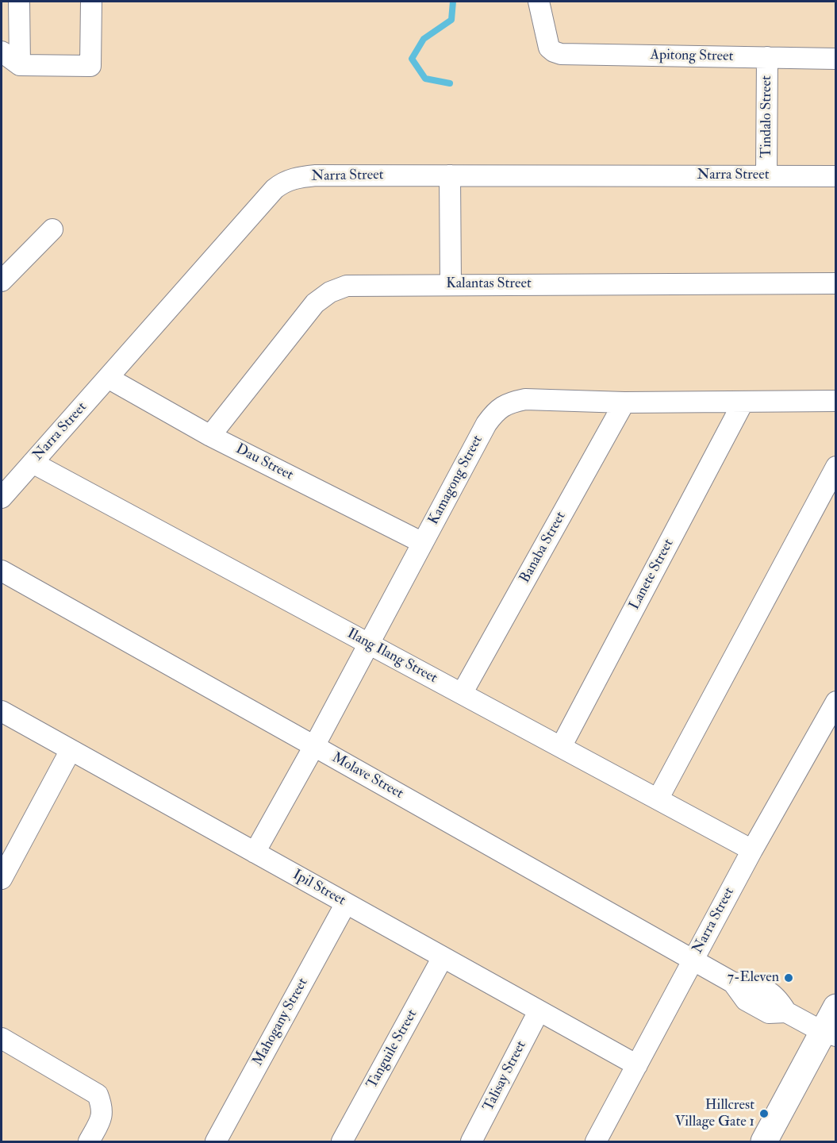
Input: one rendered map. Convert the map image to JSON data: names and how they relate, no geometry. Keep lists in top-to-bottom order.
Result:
{
  "streets": {
    "street": [
      "Apitong Street",
      "Tindalo Street",
      "Narra Street",
      "Kalantas Street",
      "Dau Street",
      "Kamagong Street",
      "Banaba Street",
      "Lanete Street",
      "Ilang Ilang Street",
      "Molave Street",
      "Ipil Street",
      "Mahogany Street",
      "Tanguile Street",
      "Talisay Street"
    ]
  },
  "crossings": [
    ["Apitong Street", "Tindalo Street"],
    ["Tindalo Street", "Narra Street"],
    ["Narra Street", "Dau Street"],
    ["Narra Street", "Ilang Ilang Street"],
    ["Narra Street", "Molave Street"],
    ["Narra Street", "Ipil Street"],
    ["Kalantas Street", "Dau Street"],
    ["Dau Street", "Kamagong Street"],
    ["Kamagong Street", "Banaba Street"],
    ["Kamagong Street", "Lanete Street"],
    ["Kamagong Street", "Ilang Ilang Street"],
    ["Kamagong Street", "Molave Street"],
    ["Kamagong Street", "Ipil Street"],
    ["Banaba Street", "Ilang Ilang Street"],
    ["Lanete Street", "Ilang Ilang Street"],
    ["Ipil Street", "Mahogany Street"],
    ["Ipil Street", "Tanguile Street"],
    ["Ipil Street", "Talisay Street"]
  ],
  "places": ["7-Eleven", "Hillcrest Village Gate 1"]
}
